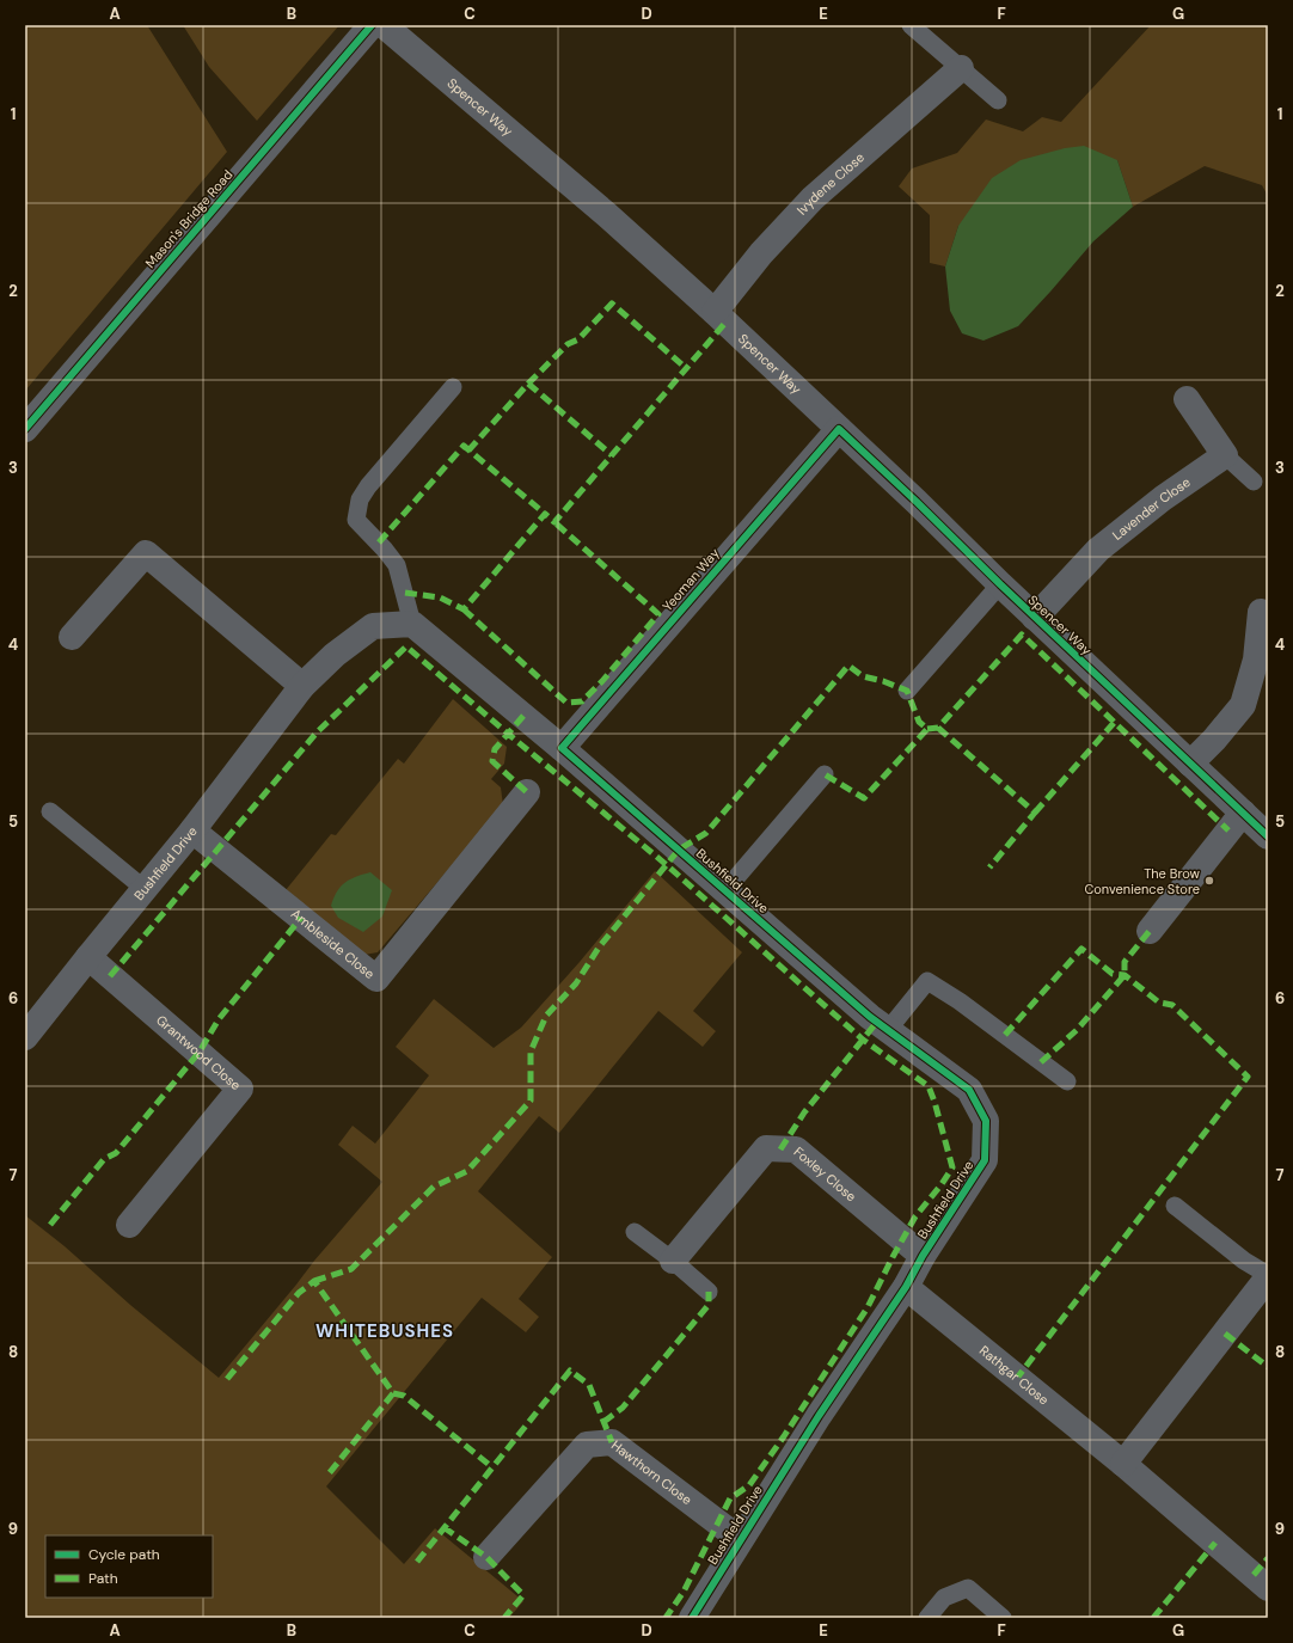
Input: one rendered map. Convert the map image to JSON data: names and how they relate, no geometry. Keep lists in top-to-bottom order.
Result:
{
  "streets": {
    "street": [
      "Spencer Way",
      "Ivydene Close",
      "Mason's Bridge Road",
      "Lavender Close",
      "Yeoman Way",
      "Bushfield Drive",
      "Ambleside Close",
      "Grantwood Close",
      "Foxley Close",
      "Rathgar Close",
      "Hawthorn Close"
    ]
  },
  "crossings": [
    ["Spencer Way", "Ivydene Close"],
    ["Spencer Way", "Lavender Close"],
    ["Spencer Way", "Yeoman Way"],
    ["Yeoman Way", "Bushfield Drive"],
    ["Bushfield Drive", "Ambleside Close"],
    ["Bushfield Drive", "Grantwood Close"],
    ["Bushfield Drive", "Foxley Close"],
    ["Bushfield Drive", "Rathgar Close"],
    ["Bushfield Drive", "Hawthorn Close"]
  ],
  "districts": ["WHITEBUSHES"],
  "places": ["The Brow Convenience Store"],
  "legend": ["Cycle path", "Path"],
  "grid": {
    "columns": [
      "A",
      "B",
      "C",
      "D",
      "E",
      "F",
      "G"
    ],
    "rows": [
      "1",
      "2",
      "3",
      "4",
      "5",
      "6",
      "7",
      "8",
      "9"
    ]
  }
}
